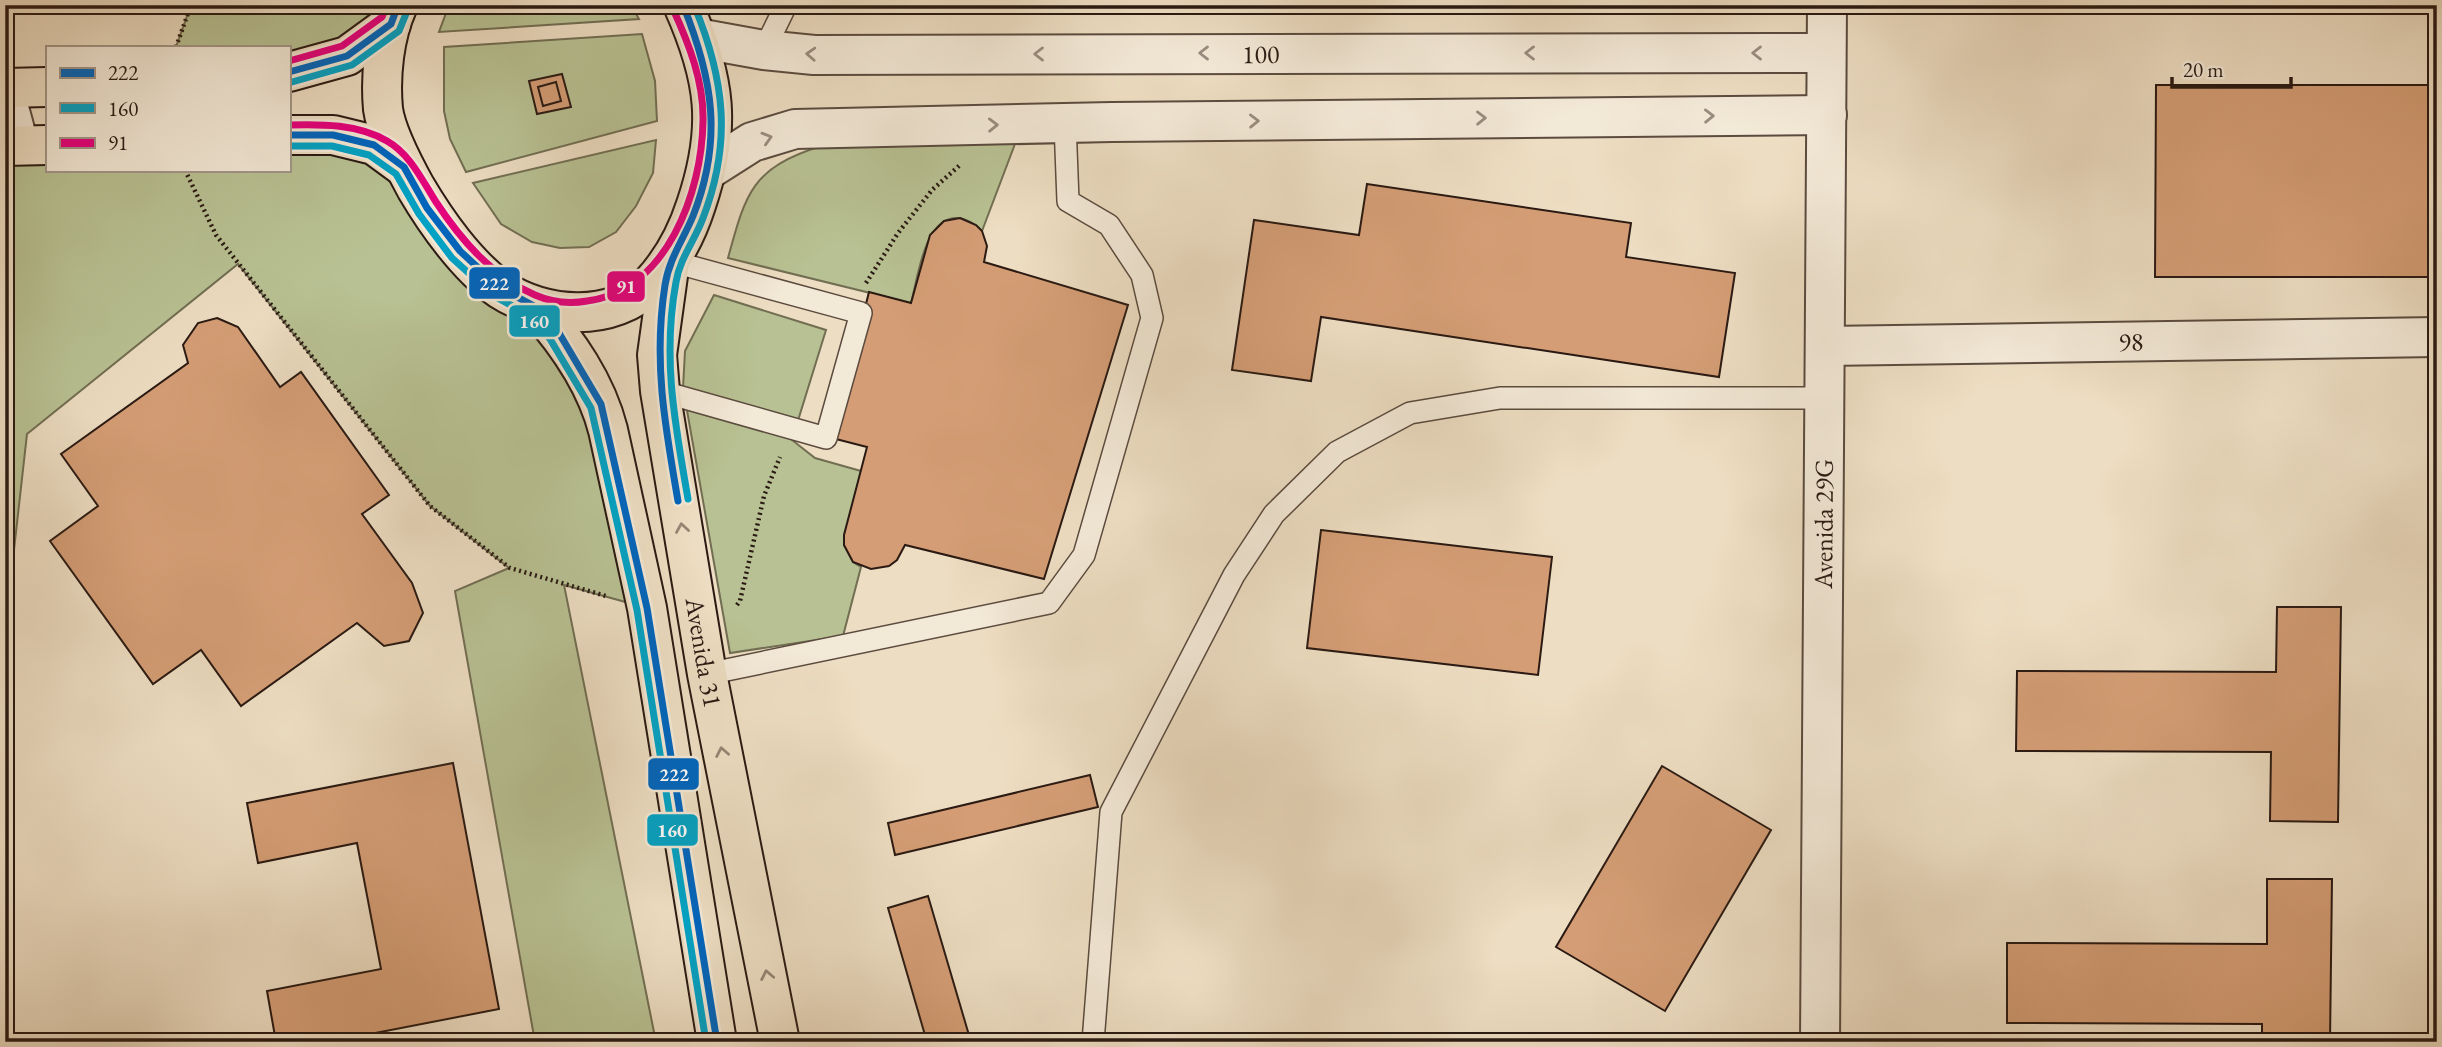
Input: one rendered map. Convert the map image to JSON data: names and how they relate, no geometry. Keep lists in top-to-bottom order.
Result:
{
  "streets": {
    "main road": ["Avenida 31"],
    "street": ["100", "98", "Avenida 29G"]
  },
  "crossings": [
    ["100", "Avenida 29G"],
    ["98", "Avenida 29G"]
  ],
  "lines": ["transit line 222", "transit line 160", "transit line 91"],
  "legend": ["222", "160", "91"],
  "scale_bar": "20 m"
}
